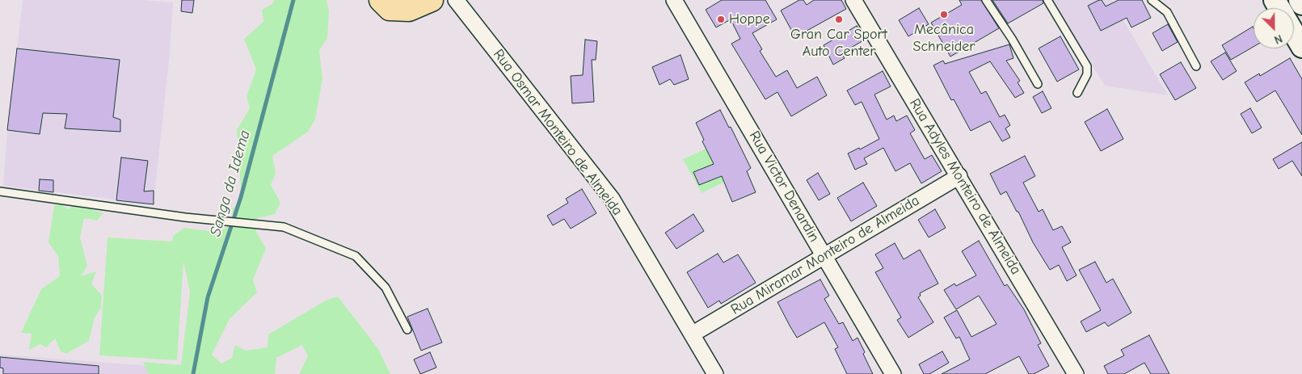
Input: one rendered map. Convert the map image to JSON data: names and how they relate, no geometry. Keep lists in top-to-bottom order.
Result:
{
  "streets": {
    "street": [
      "Rua Osmar Monteiro de Almeida",
      "Rua Victor Denardin",
      "Rua Adyles Monteiro de Almeida",
      "Rua Miramar Monteiro de Almeida"
    ]
  },
  "crossings": [
    ["Rua Osmar Monteiro de Almeida", "Rua Miramar Monteiro de Almeida"],
    ["Rua Victor Denardin", "Rua Miramar Monteiro de Almeida"],
    ["Rua Adyles Monteiro de Almeida", "Rua Miramar Monteiro de Almeida"]
  ],
  "water": ["Sanga da Idema"],
  "places": ["Mecânica Schneider", "Hoppe", "Gran Car Sport Auto Center"],
  "north": "bottom right"
}
